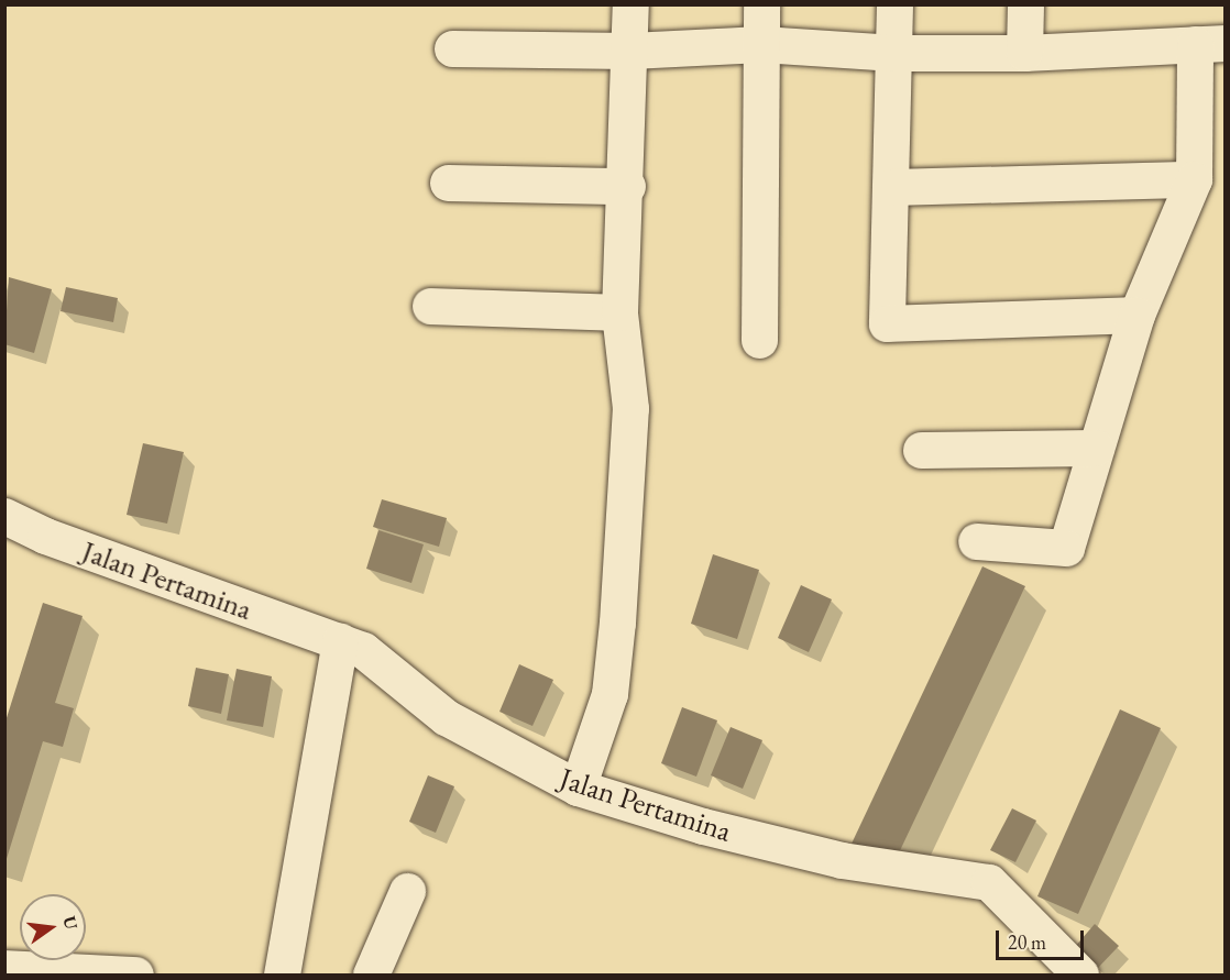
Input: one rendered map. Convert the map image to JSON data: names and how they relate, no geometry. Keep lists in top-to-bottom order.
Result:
{
  "streets": {
    "street": ["Jalan Pertamina"]
  },
  "scale_bar": "20 m",
  "north": "right"
}
